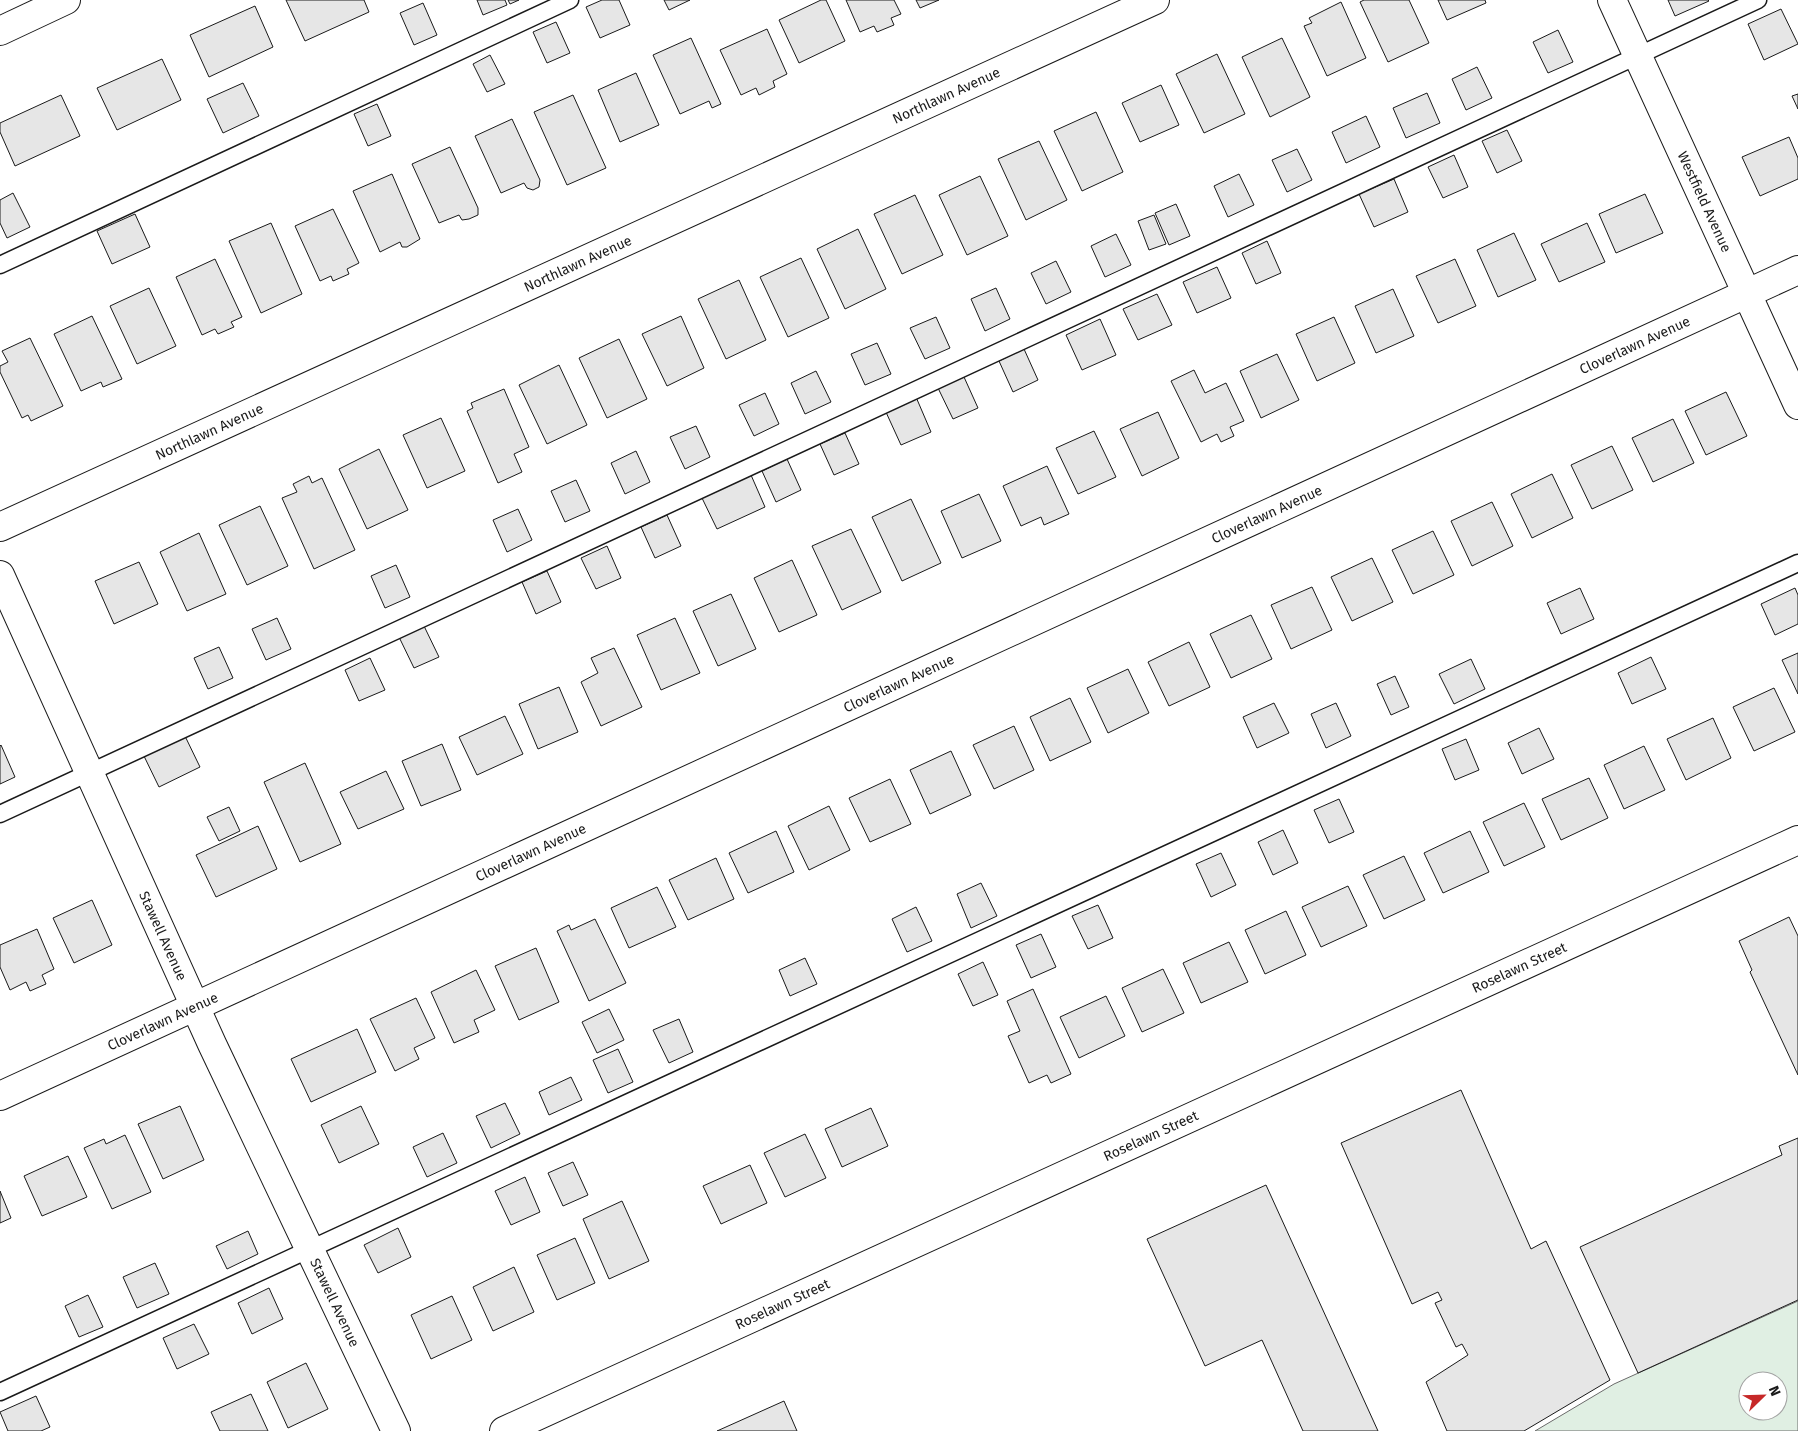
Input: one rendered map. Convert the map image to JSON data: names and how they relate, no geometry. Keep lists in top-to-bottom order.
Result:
{
  "streets": {
    "street": [
      "Northlawn Avenue",
      "Westfield Avenue",
      "Cloverlawn Avenue",
      "Stawell Avenue",
      "Roselawn Street"
    ]
  },
  "crossings": [
    ["Westfield Avenue", "Cloverlawn Avenue"],
    ["Cloverlawn Avenue", "Stawell Avenue"]
  ],
  "north": "top right"
}
